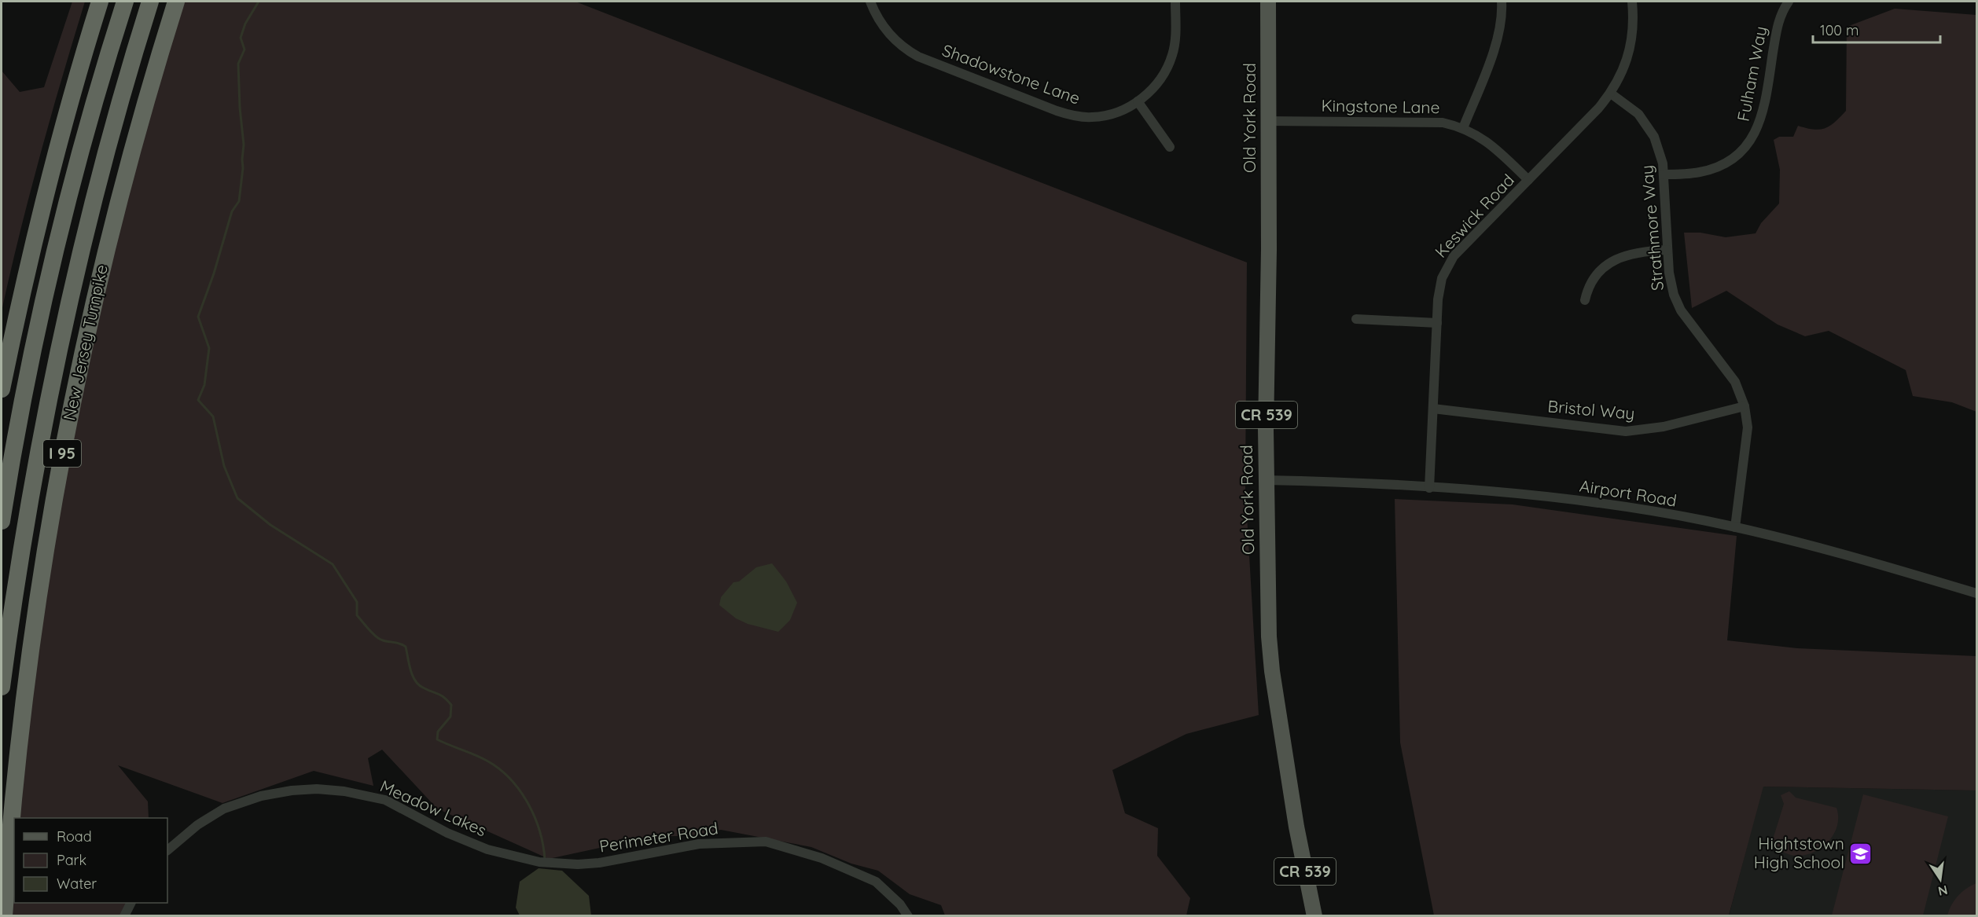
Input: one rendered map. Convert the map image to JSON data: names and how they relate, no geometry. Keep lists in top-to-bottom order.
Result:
{
  "streets": {
    "highway": ["New Jersey Turnpike", "I 95"],
    "main road": ["Old York Road", "CR 539"],
    "street": [
      "Fulham Way",
      "Shadowstone Lane",
      "Kingstone Lane",
      "Keswick Road",
      "Strathmore Way",
      "Bristol Way",
      "Airport Road",
      "Meadow Lakes",
      "Perimeter Road"
    ]
  },
  "crossings": [
    ["Fulham Way", "Strathmore Way"],
    ["Kingstone Lane", "Old York Road"],
    ["Kingstone Lane", "Keswick Road"],
    ["Old York Road", "Airport Road"],
    ["Keswick Road", "Strathmore Way"],
    ["Keswick Road", "Bristol Way"],
    ["Keswick Road", "Airport Road"],
    ["Strathmore Way", "Bristol Way"],
    ["Strathmore Way", "Airport Road"],
    ["Meadow Lakes", "Perimeter Road"]
  ],
  "places": {
    "school or university": ["Hightstown High School"]
  },
  "legend": ["Road", "Park", "Water"],
  "scale_bar": "100 m",
  "north": "bottom"
}
